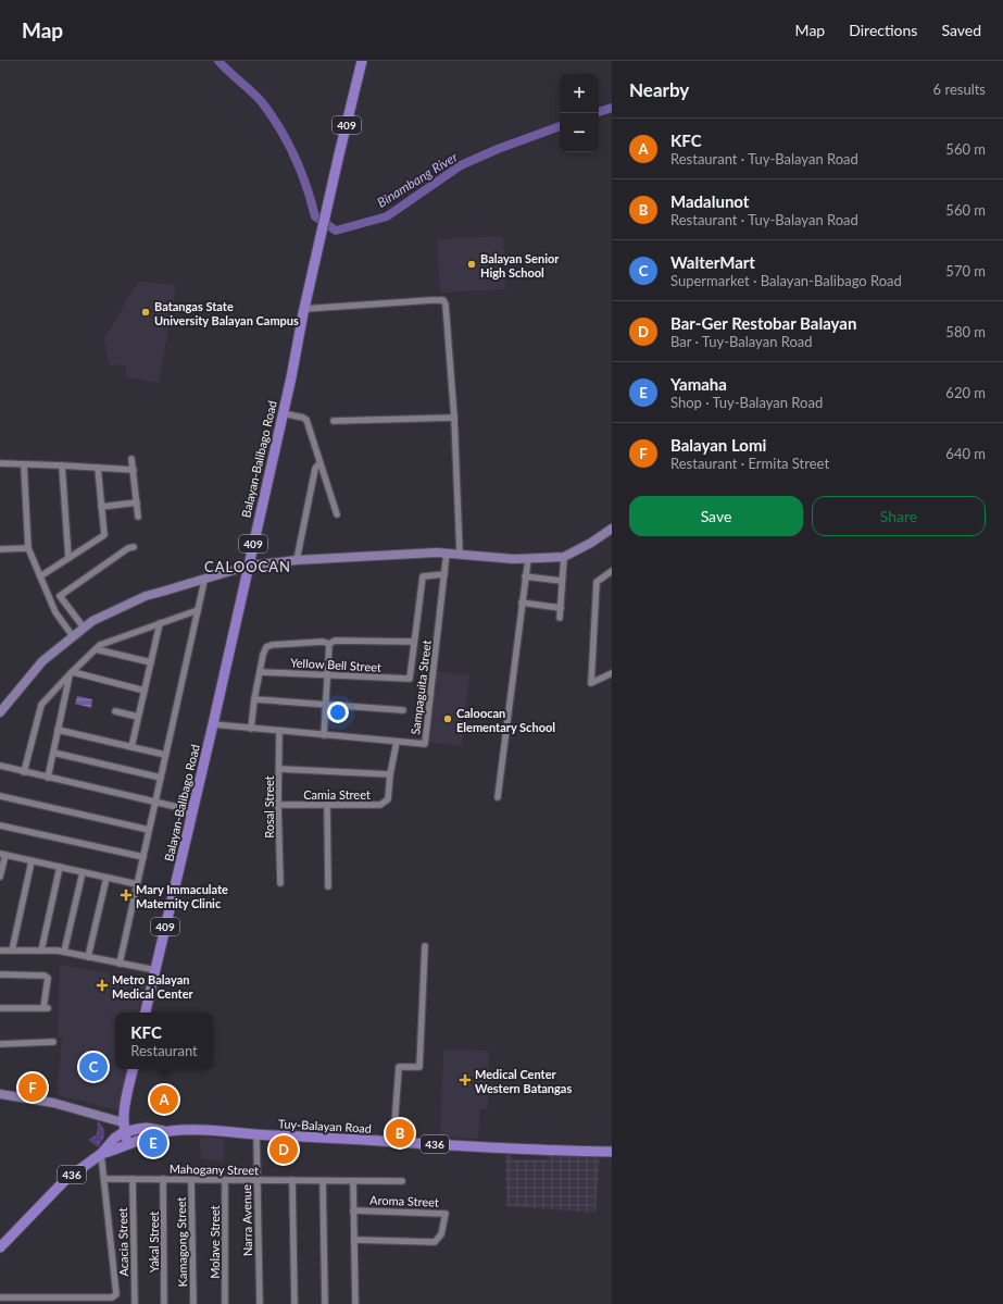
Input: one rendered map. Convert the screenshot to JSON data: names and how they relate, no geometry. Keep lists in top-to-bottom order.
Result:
{
  "streets": {
    "main road": [
      "409",
      "Balayan-Balibago Road",
      "Tuy-Balayan Road",
      "436"
    ],
    "street": [
      "Yellow Bell Street",
      "Sampaguita Street",
      "Camia Street",
      "Rosal Street",
      "Mahogany Street",
      "Aroma Street",
      "Narra Avenue",
      "Acacia Street",
      "Yakal Street",
      "Kamagong Street",
      "Molave Street"
    ]
  },
  "crossings": [
    ["Balayan-Balibago Road", "Sampaguita Street"],
    ["Sampaguita Street", "Camia Street"],
    ["Sampaguita Street", "Rosal Street"],
    ["Camia Street", "Rosal Street"],
    ["Tuy-Balayan Road", "436"],
    ["Tuy-Balayan Road", "Narra Avenue"],
    ["Mahogany Street", "Narra Avenue"],
    ["Mahogany Street", "Acacia Street"],
    ["Mahogany Street", "Yakal Street"],
    ["Mahogany Street", "Kamagong Street"],
    ["Mahogany Street", "Molave Street"]
  ],
  "districts": ["CALOOCAN"],
  "water": ["Binambang River"],
  "places": {
    "other": ["Balayan Senior High School", "Batangas State University Balayan Campus", "Caloocan Elementary School"],
    "health": ["Mary Immaculate Maternity Clinic", "Metro Balayan Medical Center", "Medical Center Western Batangas"]
  },
  "page": {
    "header": "Map",
    "nav": ["Map", "Directions", "Saved"],
    "heading": ["Nearby", "6 results"],
    "map_buttons": ["+", "−"],
    "list": [
      {
        "mark": "A",
        "name": "KFC",
        "note": "Restaurant · Tuy-Balayan Road",
        "value": "560 m"
      },
      {
        "mark": "B",
        "name": "Madalunot",
        "note": "Restaurant · Tuy-Balayan Road",
        "value": "560 m"
      },
      {
        "mark": "C",
        "name": "WalterMart",
        "note": "Supermarket · Balayan-Balibago Road",
        "value": "570 m"
      },
      {
        "mark": "D",
        "name": "Bar-Ger Restobar Balayan",
        "note": "Bar · Tuy-Balayan Road",
        "value": "580 m"
      },
      {
        "mark": "E",
        "name": "Yamaha",
        "note": "Shop · Tuy-Balayan Road",
        "value": "620 m"
      },
      {
        "mark": "F",
        "name": "Balayan Lomi",
        "note": "Restaurant · Ermita Street",
        "value": "640 m"
      }
    ],
    "buttons": ["Save", "Share"],
    "popup": ["KFC", "Restaurant"],
    "pins": [
      "C",
      "F",
      "A",
      "B",
      "E",
      "D"
    ]
  }
}
